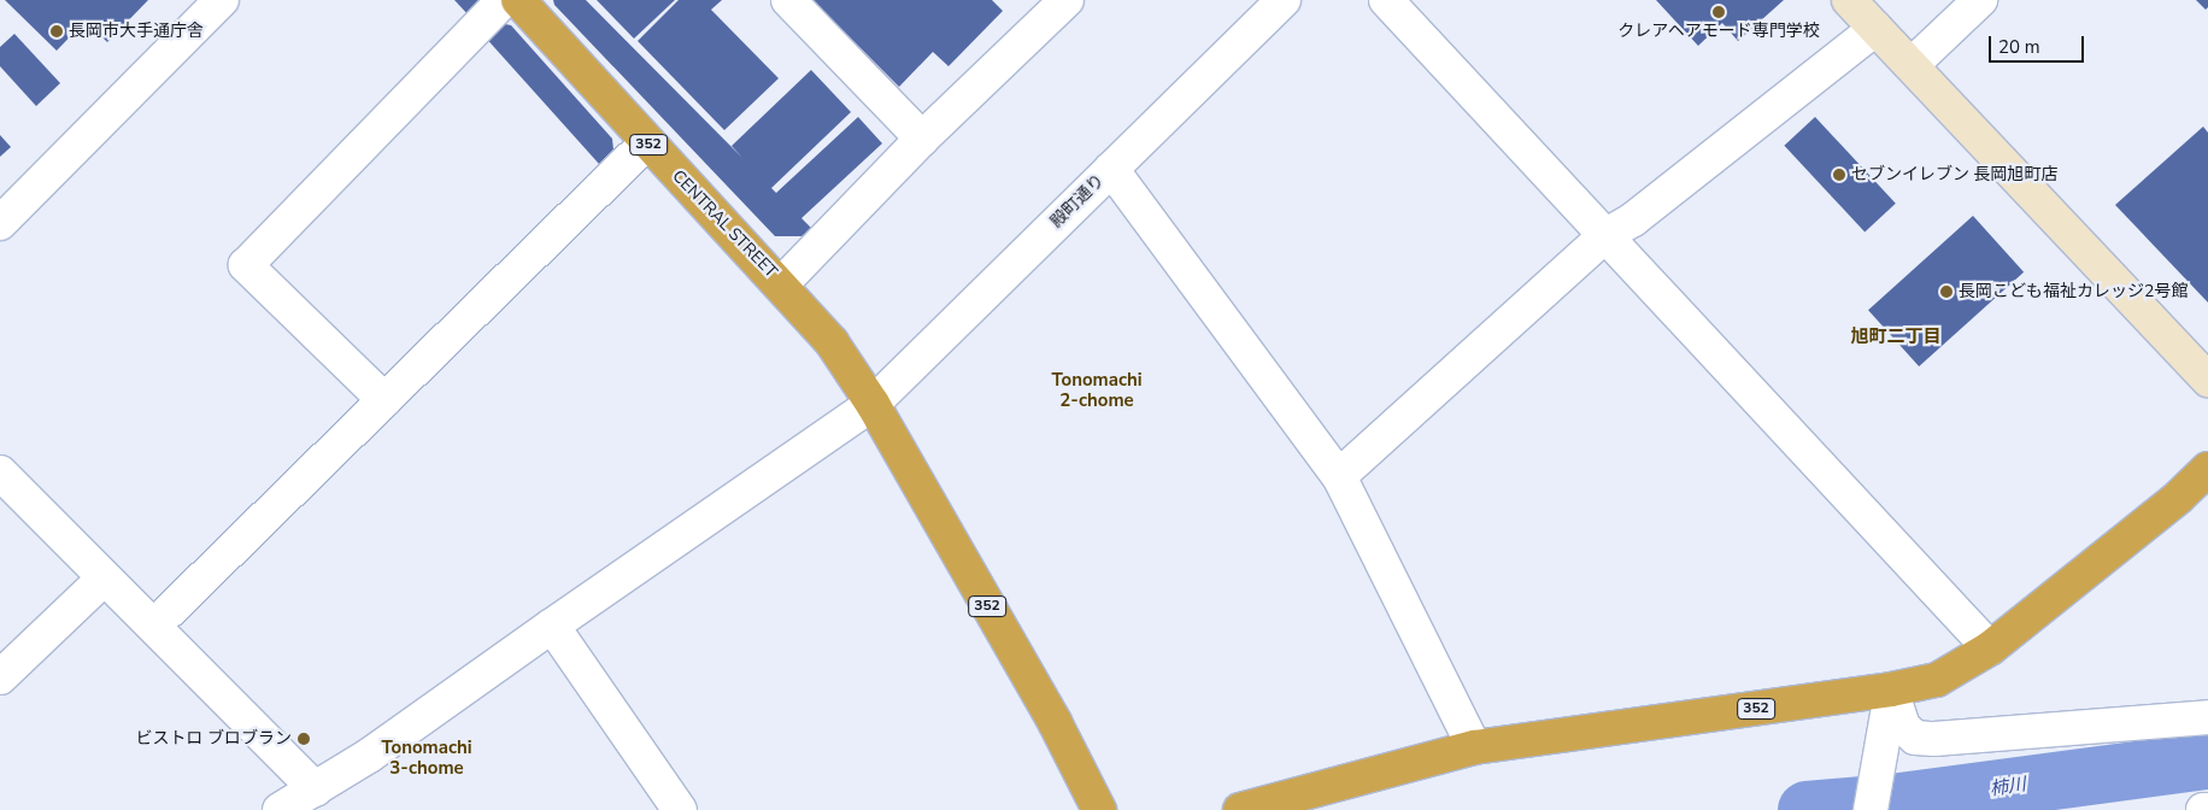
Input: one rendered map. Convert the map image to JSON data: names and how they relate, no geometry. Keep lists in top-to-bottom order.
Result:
{
  "streets": {
    "highway": ["352", "CENTRAL STREET"],
    "street": ["殿町通り"]
  },
  "crossings": [
    ["352", "殿町通り"],
    ["352", "CENTRAL STREET"],
    ["殿町通り", "CENTRAL STREET"]
  ],
  "districts": ["旭町二丁目", "Tonomachi 2-chome", "Tonomachi 3-chome"],
  "water": ["柿川"],
  "places": [
    "クレアヘアモード専門学校",
    "長岡市大手通庁舎",
    "セブンイレブン 長岡旭町店",
    "長岡こども福祉カレッジ2号館",
    "ビストロ ブロブラン"
  ],
  "scale_bar": "20 m"
}
